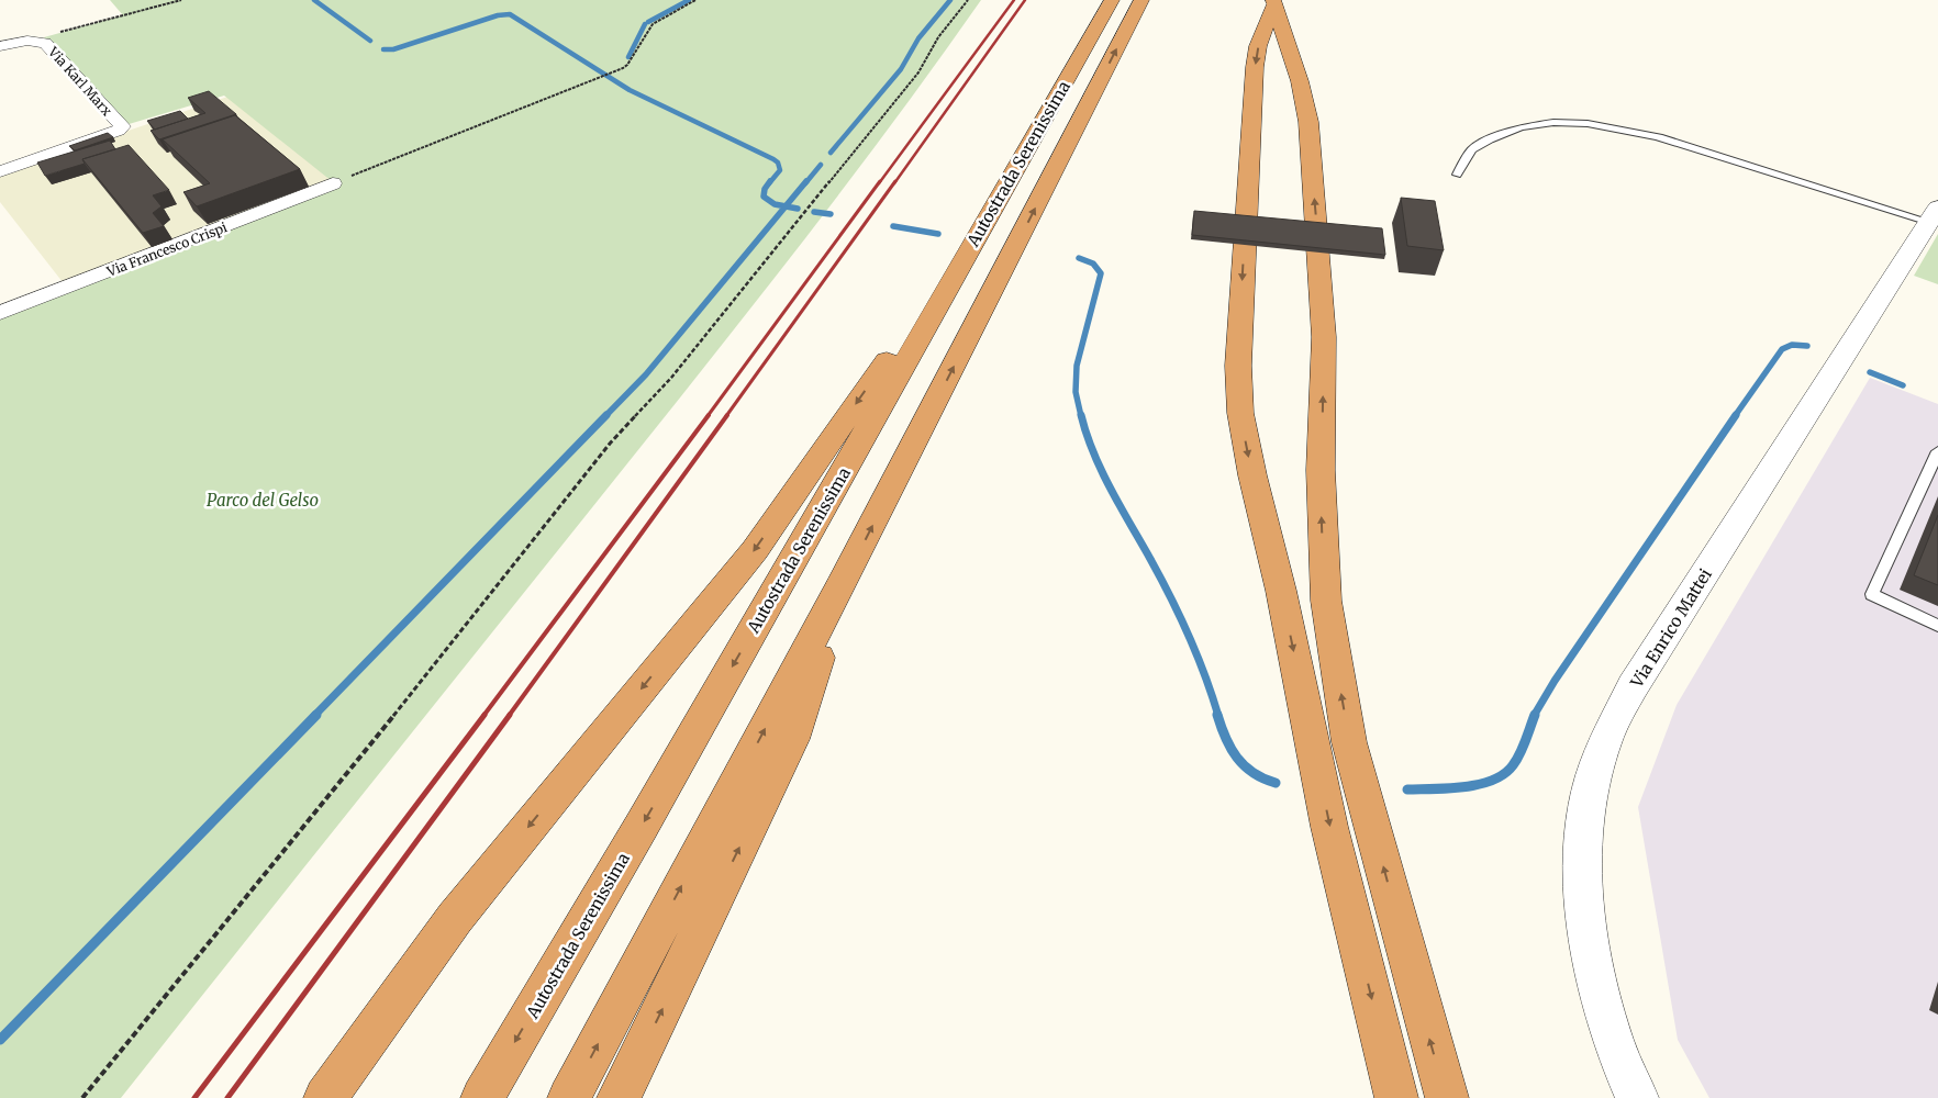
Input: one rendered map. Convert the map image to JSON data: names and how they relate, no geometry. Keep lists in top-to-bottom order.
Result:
{
  "streets": {
    "highway": ["Autostrada Serenissima"],
    "street": ["Via Karl Marx", "Via Francesco Crispi", "Via Enrico Mattei"]
  },
  "parks": ["Parco del Gelso"]
}
